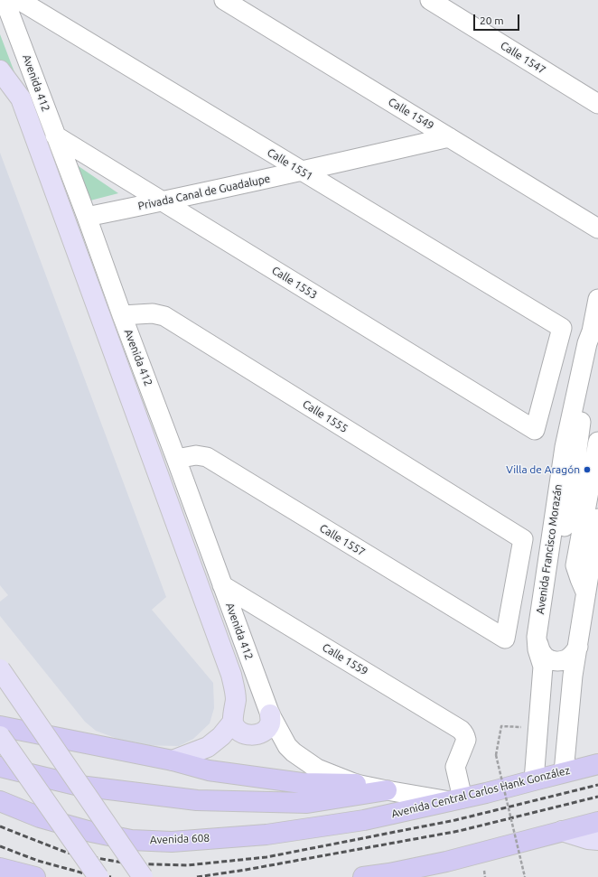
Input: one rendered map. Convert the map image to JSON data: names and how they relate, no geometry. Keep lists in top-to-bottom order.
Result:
{
  "streets": {
    "highway": ["Avenida Central Carlos Hank González", "Avenida 608"],
    "street": [
      "Calle 1547",
      "Avenida 412",
      "Calle 1549",
      "Calle 1551",
      "Privada Canal de Guadalupe",
      "Calle 1553",
      "Calle 1555",
      "Calle 1557",
      "Avenida Francisco Morazán",
      "Calle 1559"
    ]
  },
  "crossings": [
    ["Avenida 412", "Privada Canal de Guadalupe"],
    ["Avenida 412", "Calle 1553"],
    ["Avenida 412", "Calle 1555"],
    ["Avenida 412", "Calle 1557"],
    ["Avenida 412", "Calle 1559"],
    ["Avenida 412", "Avenida Central Carlos Hank González"],
    ["Calle 1549", "Privada Canal de Guadalupe"],
    ["Calle 1551", "Privada Canal de Guadalupe"],
    ["Calle 1551", "Calle 1553"],
    ["Privada Canal de Guadalupe", "Calle 1553"],
    ["Calle 1555", "Calle 1557"],
    ["Avenida Francisco Morazán", "Avenida Central Carlos Hank González"],
    ["Calle 1559", "Avenida Central Carlos Hank González"],
    ["Avenida Central Carlos Hank González", "Avenida 608"]
  ],
  "places": ["Villa de Aragón"],
  "scale_bar": "20 m"
}
